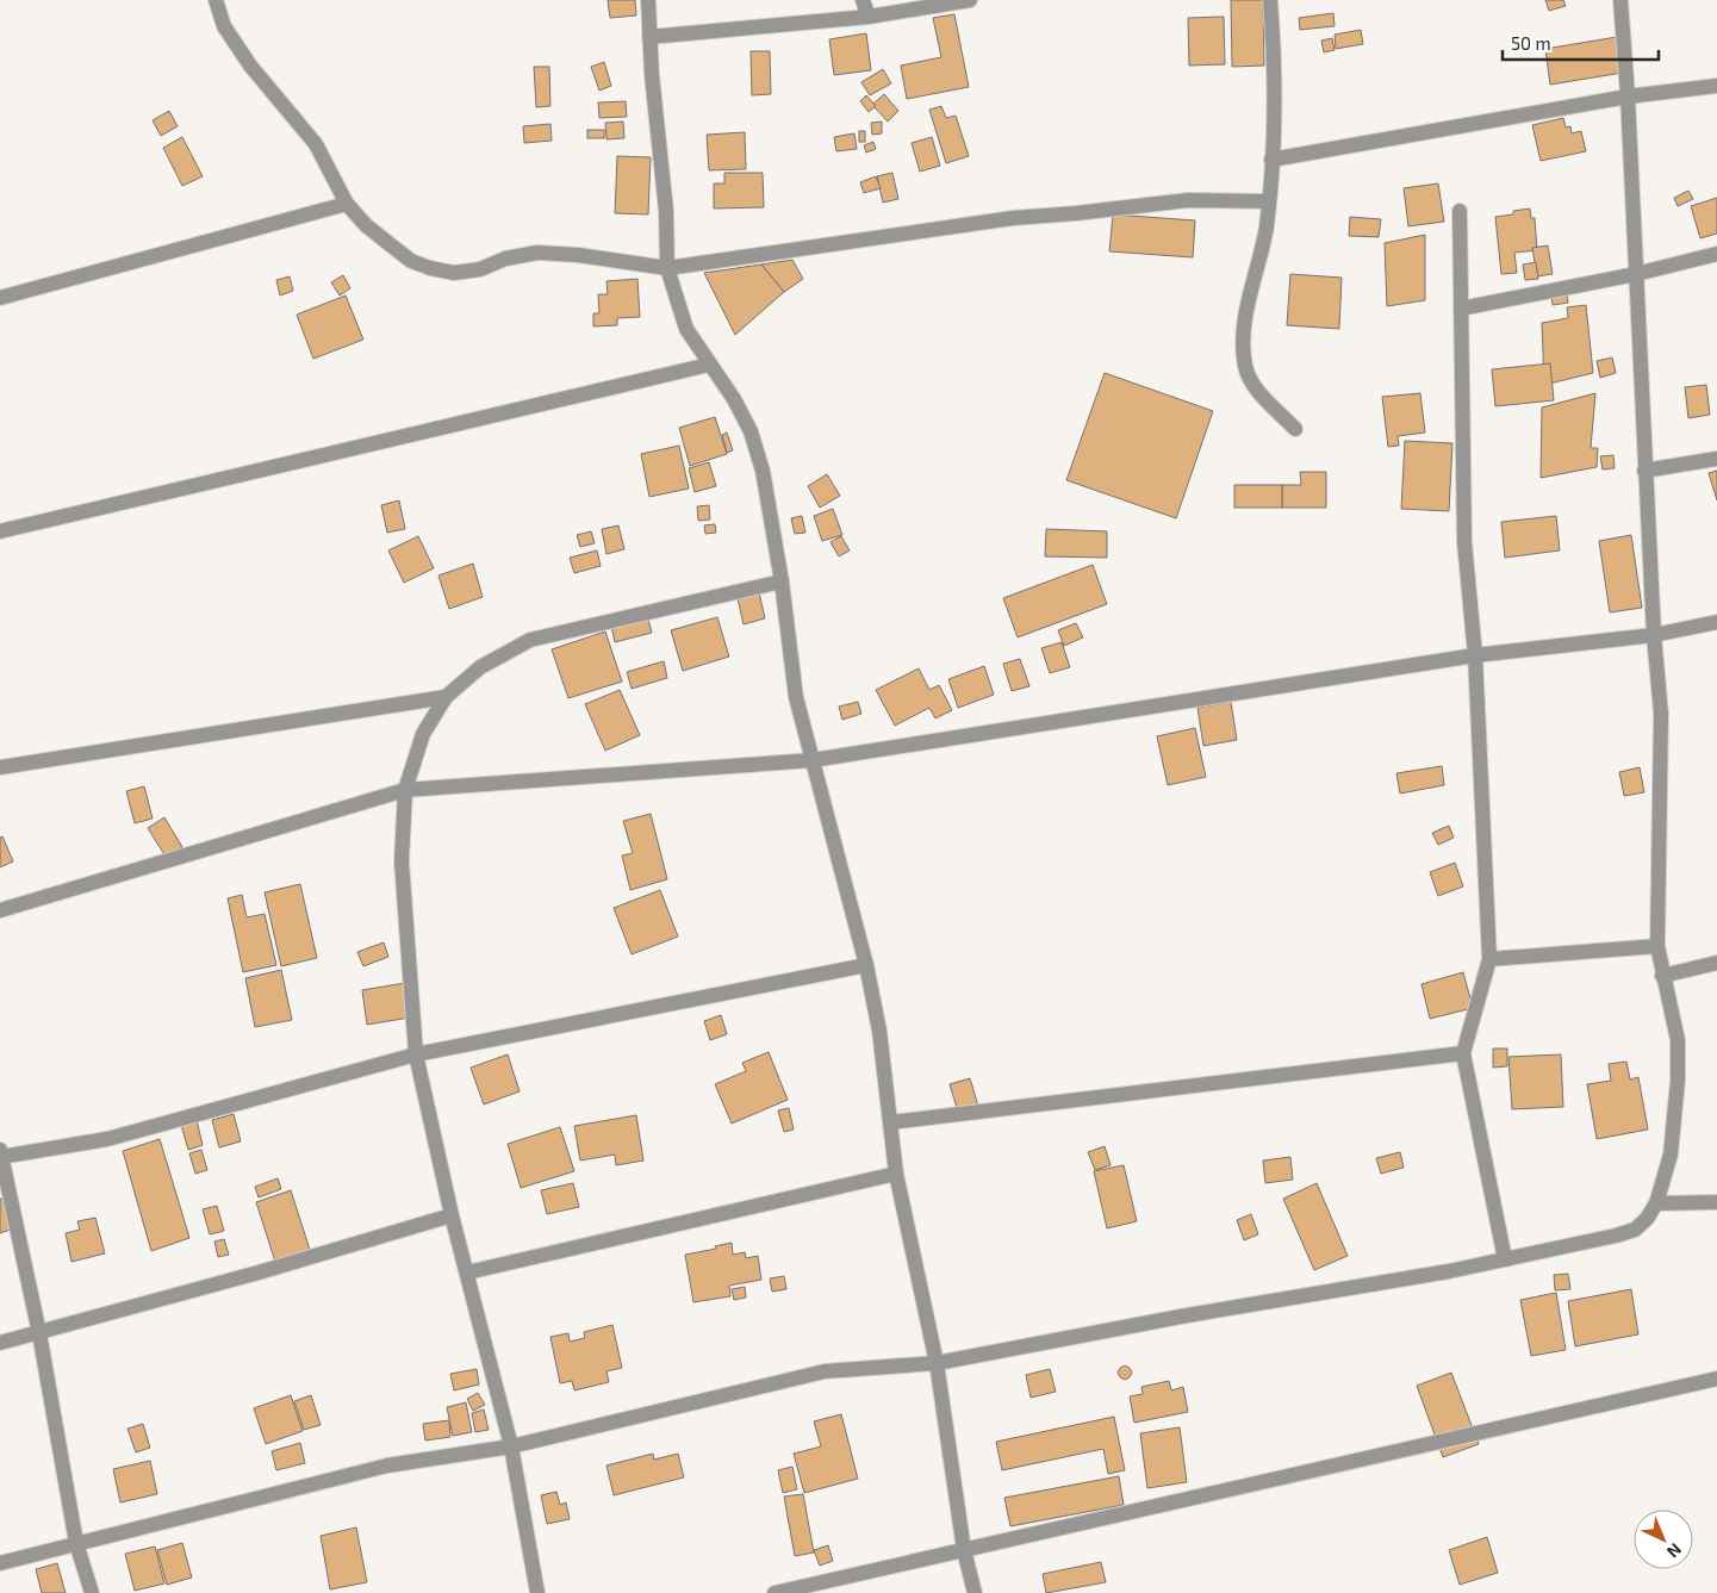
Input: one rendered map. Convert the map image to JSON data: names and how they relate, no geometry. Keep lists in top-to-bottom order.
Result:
{
  "scale_bar": "50 m",
  "north": "bottom right"
}
